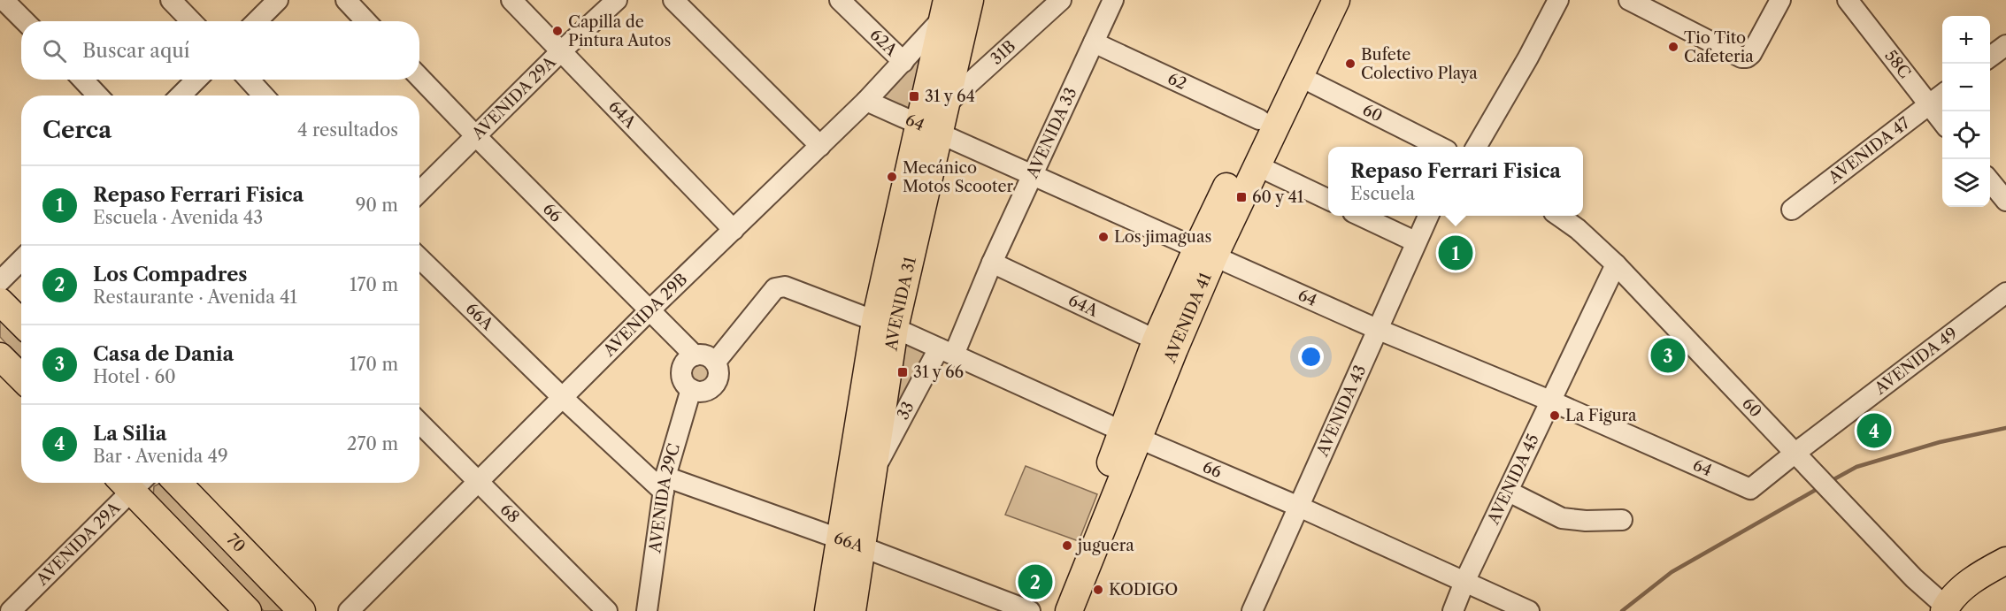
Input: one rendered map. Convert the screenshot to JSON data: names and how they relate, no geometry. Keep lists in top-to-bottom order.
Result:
{
  "streets": {
    "main road": ["AVENIDA 31", "AVENIDA 41", "70"],
    "street": [
      "62A",
      "31B",
      "58C",
      "62",
      "AVENIDA 29A",
      "60",
      "64A",
      "64",
      "AVENIDA 33",
      "AVENIDA 47",
      "66",
      "AVENIDA 29B",
      "66A",
      "AVENIDA 49",
      "33",
      "AVENIDA 43",
      "AVENIDA 45",
      "AVENIDA 29C",
      "68"
    ]
  },
  "crossings": [
    ["62A", "AVENIDA 29B"],
    ["31B", "AVENIDA 31"],
    ["58C", "AVENIDA 47"],
    ["62", "AVENIDA 33"],
    ["62", "AVENIDA 41"],
    ["AVENIDA 29A", "64A"],
    ["AVENIDA 29A", "66"],
    ["60", "AVENIDA 41"],
    ["60", "AVENIDA 49"],
    ["60", "AVENIDA 45"],
    ["64A", "AVENIDA 33"],
    ["64A", "AVENIDA 29B"],
    ["64A", "AVENIDA 41"],
    ["64", "AVENIDA 33"],
    ["64", "AVENIDA 31"],
    ["64", "AVENIDA 29B"],
    ["64", "AVENIDA 41"],
    ["64", "AVENIDA 49"],
    ["64", "AVENIDA 43"],
    ["64", "AVENIDA 45"],
    ["AVENIDA 33", "66"],
    ["AVENIDA 33", "33"],
    ["66", "AVENIDA 31"],
    ["66", "AVENIDA 29B"],
    ["66", "AVENIDA 41"],
    ["66", "33"],
    ["66", "AVENIDA 43"],
    ["66", "AVENIDA 45"],
    ["66", "AVENIDA 29C"],
    ["AVENIDA 31", "AVENIDA 29B"],
    ["AVENIDA 31", "66A"],
    ["AVENIDA 31", "33"],
    ["AVENIDA 29B", "66A"],
    ["AVENIDA 29B", "68"],
    ["66A", "AVENIDA 29C"]
  ],
  "places": {
    "other": [
      "Capilla de Pintura Autos",
      "Tio Tito Cafeteria",
      "Bufete Colectivo Playa",
      "Mecánico Motos Scooter",
      "Los jimaguas",
      "La Figura",
      "juguera",
      "KODIGO"
    ],
    "transit": ["31 y 64", "60 y 41", "31 y 66"]
  },
  "page": {
    "map_buttons": ["+", "−"],
    "search": "Buscar aquí",
    "heading": ["Cerca", "4 resultados"],
    "popup": ["Repaso Ferrari Fisica", "Escuela"],
    "list": [
      {
        "mark": "1",
        "name": "Repaso Ferrari Fisica",
        "note": "Escuela · Avenida 43",
        "value": "90 m"
      },
      {
        "mark": "2",
        "name": "Los Compadres",
        "note": "Restaurante · Avenida 41",
        "value": "170 m"
      },
      {
        "mark": "3",
        "name": "Casa de Dania",
        "note": "Hotel · 60",
        "value": "170 m"
      },
      {
        "mark": "4",
        "name": "La Silia",
        "note": "Bar · Avenida 49",
        "value": "270 m"
      }
    ],
    "pins": [
      "1",
      "3",
      "4",
      "2"
    ]
  }
}
